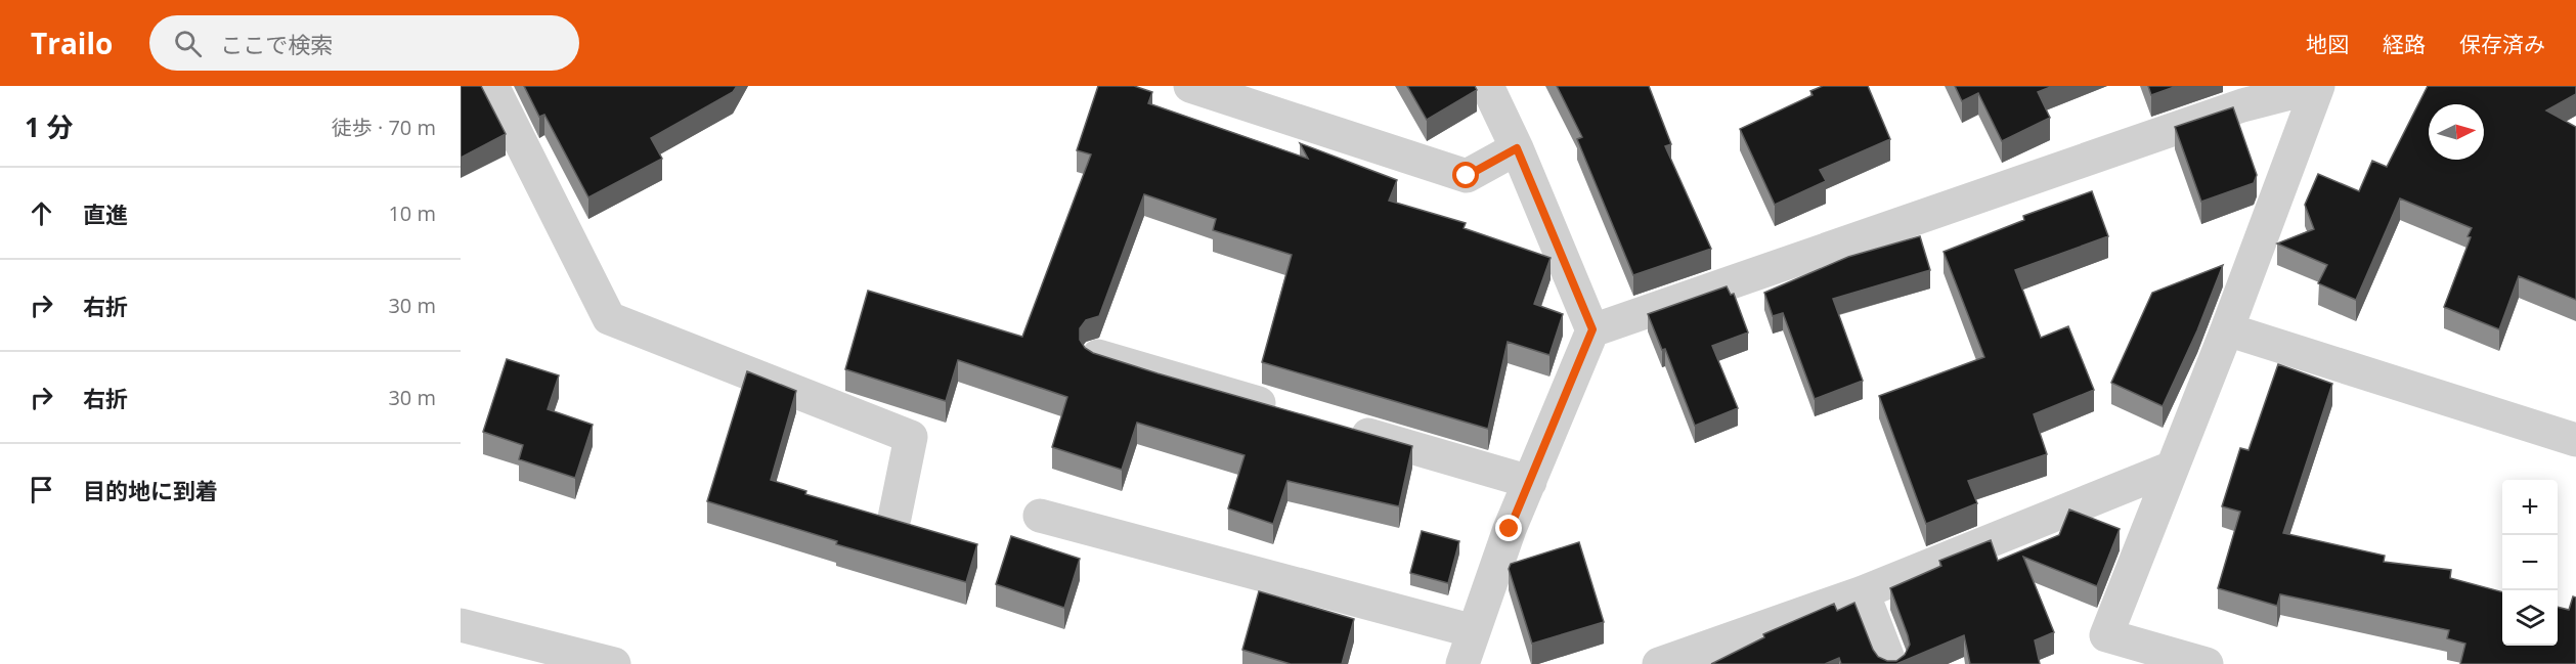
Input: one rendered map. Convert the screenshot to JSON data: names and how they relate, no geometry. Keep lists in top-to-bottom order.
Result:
{
  "north": "right",
  "page": {
    "header": "Trailo",
    "search": "ここで検索",
    "nav": ["地図", "経路", "保存済み"],
    "heading": ["1 分", "徒歩 · 70 m"],
    "list": [
      ["直進", "10 m"],
      ["右折", "30 m"],
      ["右折", "30 m"],
      "目的地に到着"
    ],
    "map_buttons": ["+", "−"]
  }
}
